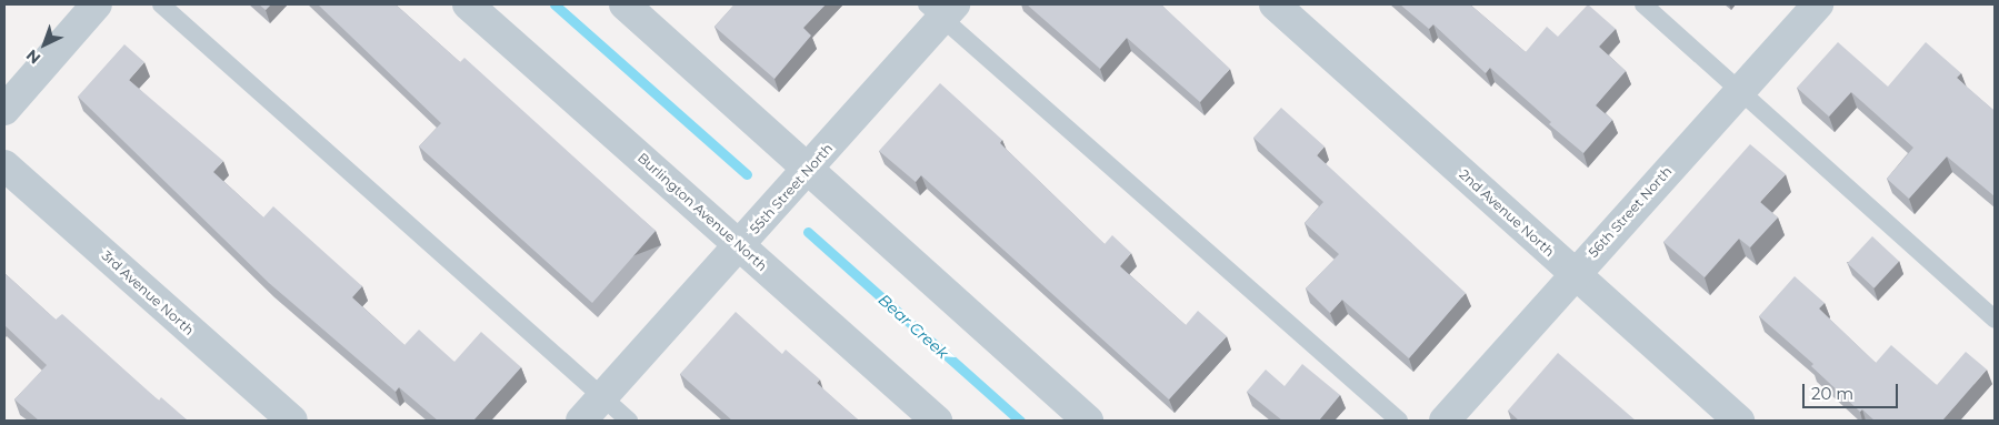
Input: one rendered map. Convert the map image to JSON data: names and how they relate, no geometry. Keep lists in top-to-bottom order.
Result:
{
  "streets": {
    "street": [
      "55th Street North",
      "Burlington Avenue North",
      "56th Street North",
      "2nd Avenue North",
      "3rd Avenue North"
    ]
  },
  "crossings": [
    ["55th Street North", "Burlington Avenue North"],
    ["56th Street North", "2nd Avenue North"]
  ],
  "water": ["Bear Creek"],
  "scale_bar": "20 m",
  "north": "bottom left"
}
